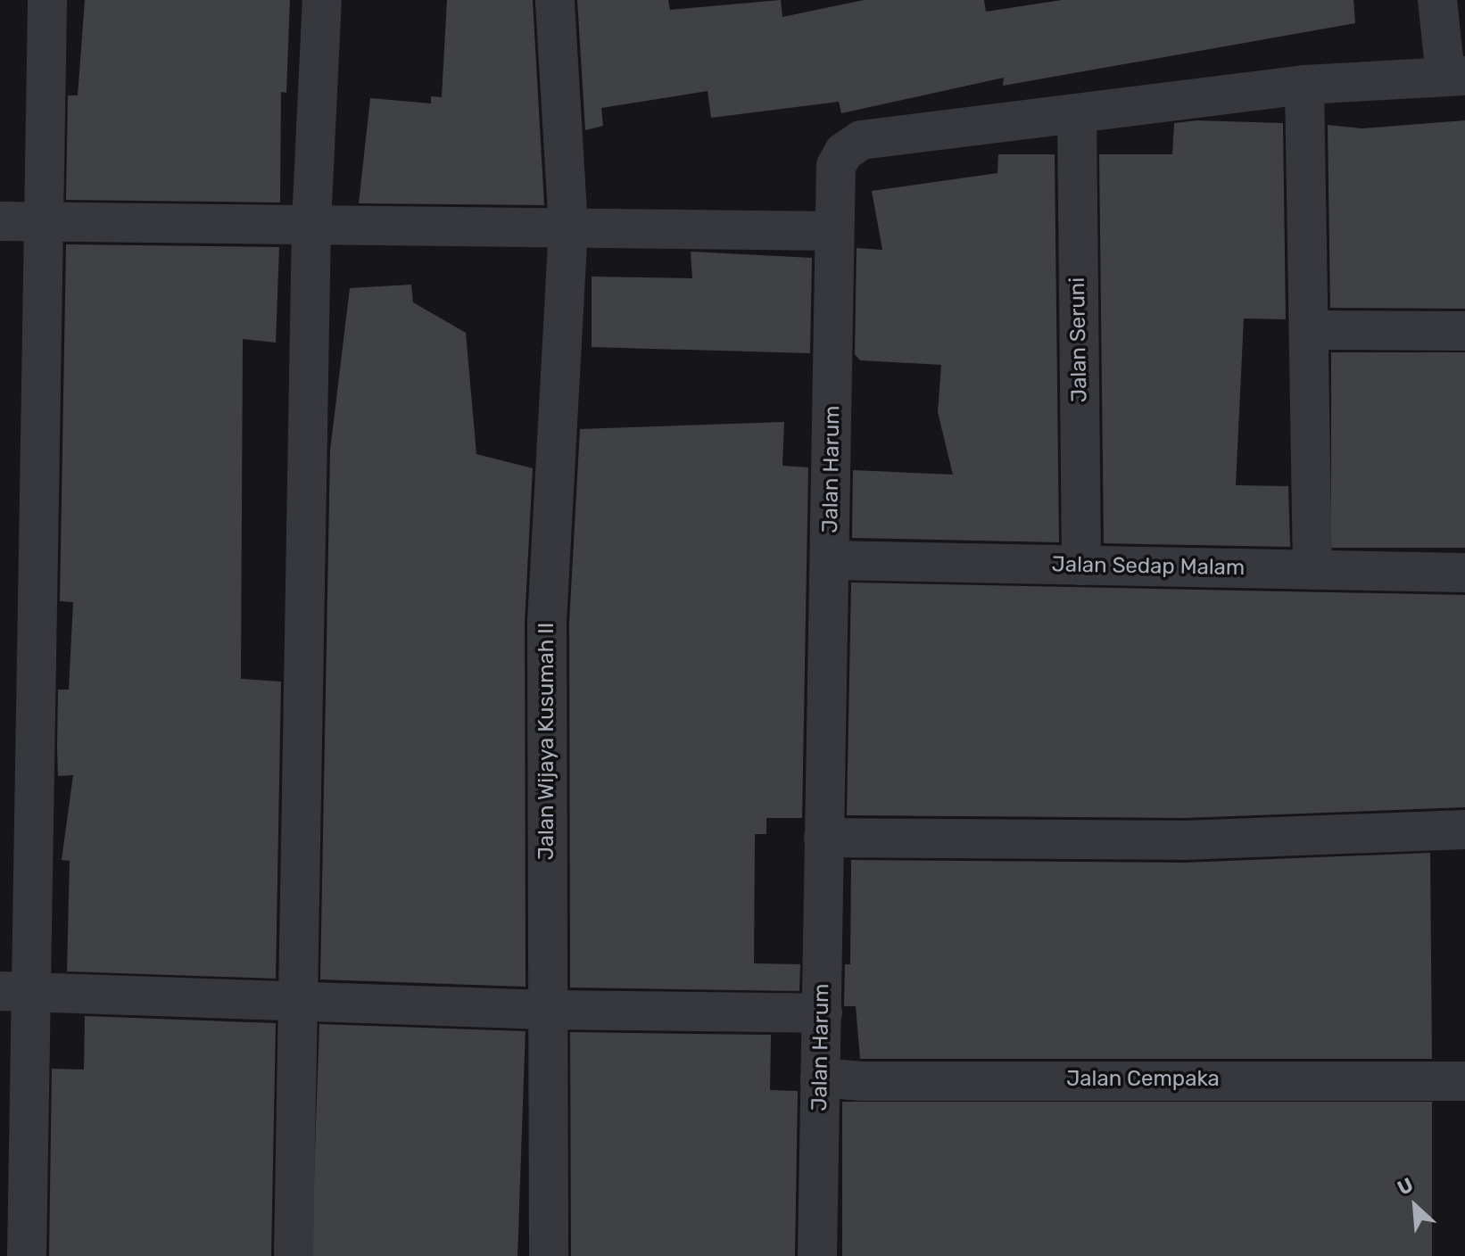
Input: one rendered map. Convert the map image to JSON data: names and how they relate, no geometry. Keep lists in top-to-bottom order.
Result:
{
  "streets": {
    "street": [
      "Jalan Seruni",
      "Jalan Harum",
      "Jalan Sedap Malam",
      "Jalan Wijaya Kusumah II",
      "Jalan Cempaka"
    ]
  },
  "crossings": [
    ["Jalan Seruni", "Jalan Harum"],
    ["Jalan Seruni", "Jalan Sedap Malam"],
    ["Jalan Harum", "Jalan Sedap Malam"],
    ["Jalan Harum", "Jalan Cempaka"]
  ],
  "north": "top left"
}
